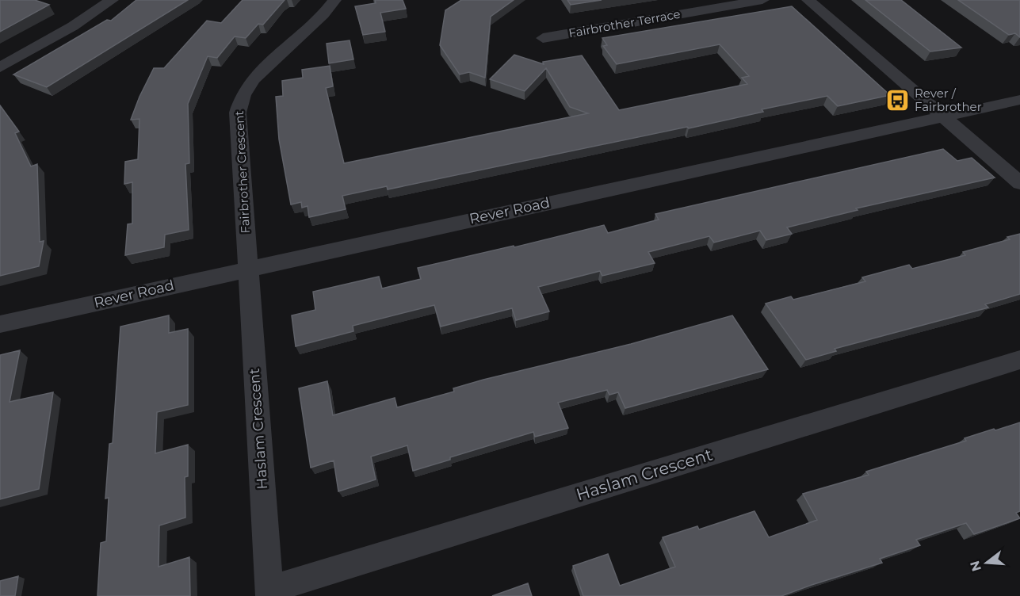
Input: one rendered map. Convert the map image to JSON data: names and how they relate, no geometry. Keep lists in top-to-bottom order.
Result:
{
  "streets": {
    "street": [
      "Fairbrother Terrace",
      "Fairbrother Crescent",
      "Rever Road",
      "Haslam Crescent"
    ]
  },
  "crossings": [
    ["Fairbrother Crescent", "Rever Road"],
    ["Fairbrother Crescent", "Haslam Crescent"],
    ["Rever Road", "Haslam Crescent"]
  ],
  "places": {
    "bus stop": ["Rever / Fairbrother"]
  },
  "north": "left"
}
